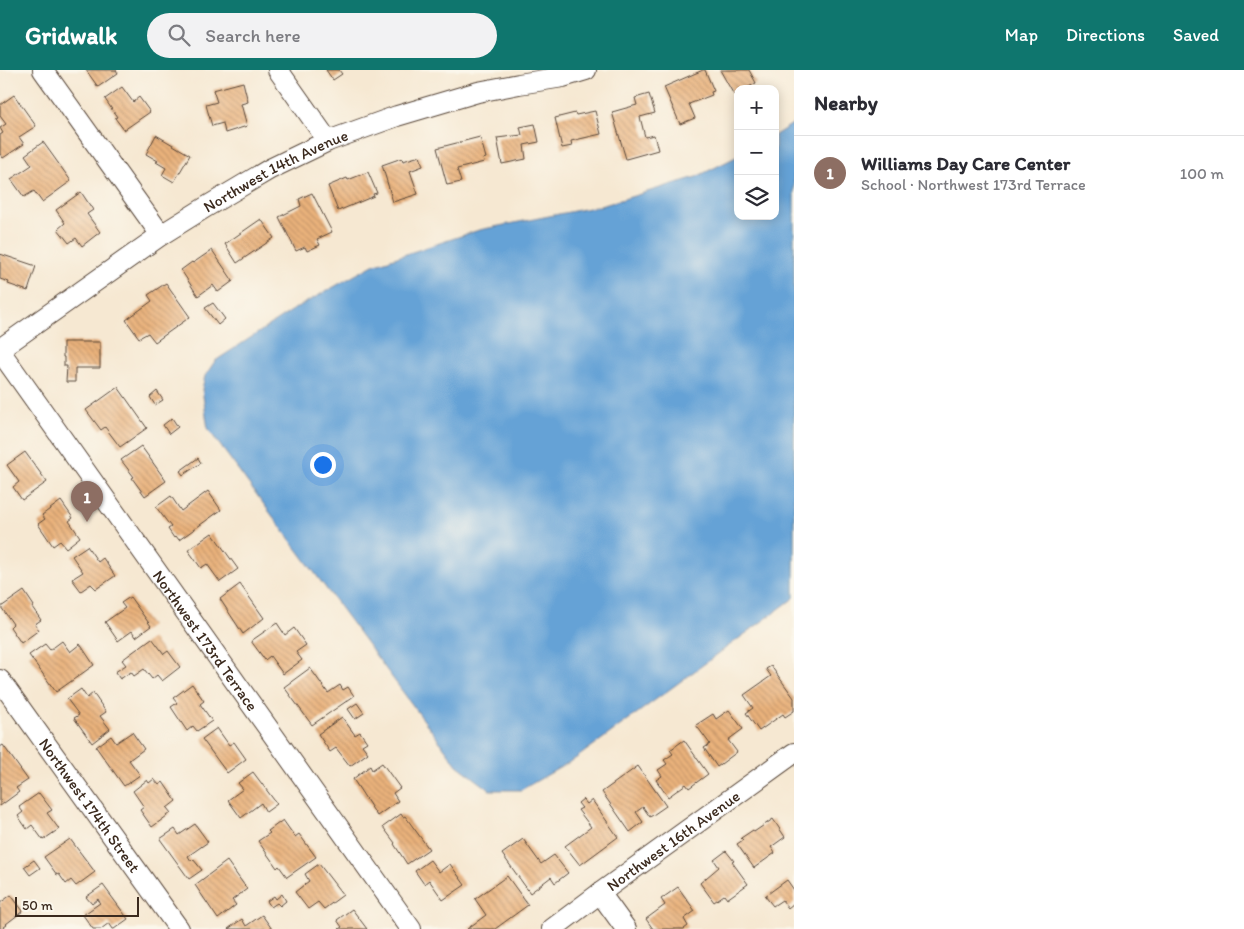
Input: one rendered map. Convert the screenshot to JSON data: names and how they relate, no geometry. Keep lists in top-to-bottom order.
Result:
{
  "streets": {
    "street": [
      "Northwest 14th Avenue",
      "Northwest 173rd Terrace",
      "Northwest 174th Street",
      "Northwest 16th Avenue"
    ]
  },
  "crossings": [
    ["Northwest 14th Avenue", "Northwest 173rd Terrace"]
  ],
  "scale_bar": "50 m",
  "page": {
    "header": "Gridwalk",
    "search": "Search here",
    "nav": ["Map", "Directions", "Saved"],
    "heading": "Nearby",
    "map_buttons": ["+", "−"],
    "list": [
      {
        "mark": "1",
        "name": "Williams Day Care Center",
        "note": "School · Northwest 173rd Terrace",
        "value": "100 m"
      }
    ],
    "pins": "1",
    "scale": "50 m"
  }
}
